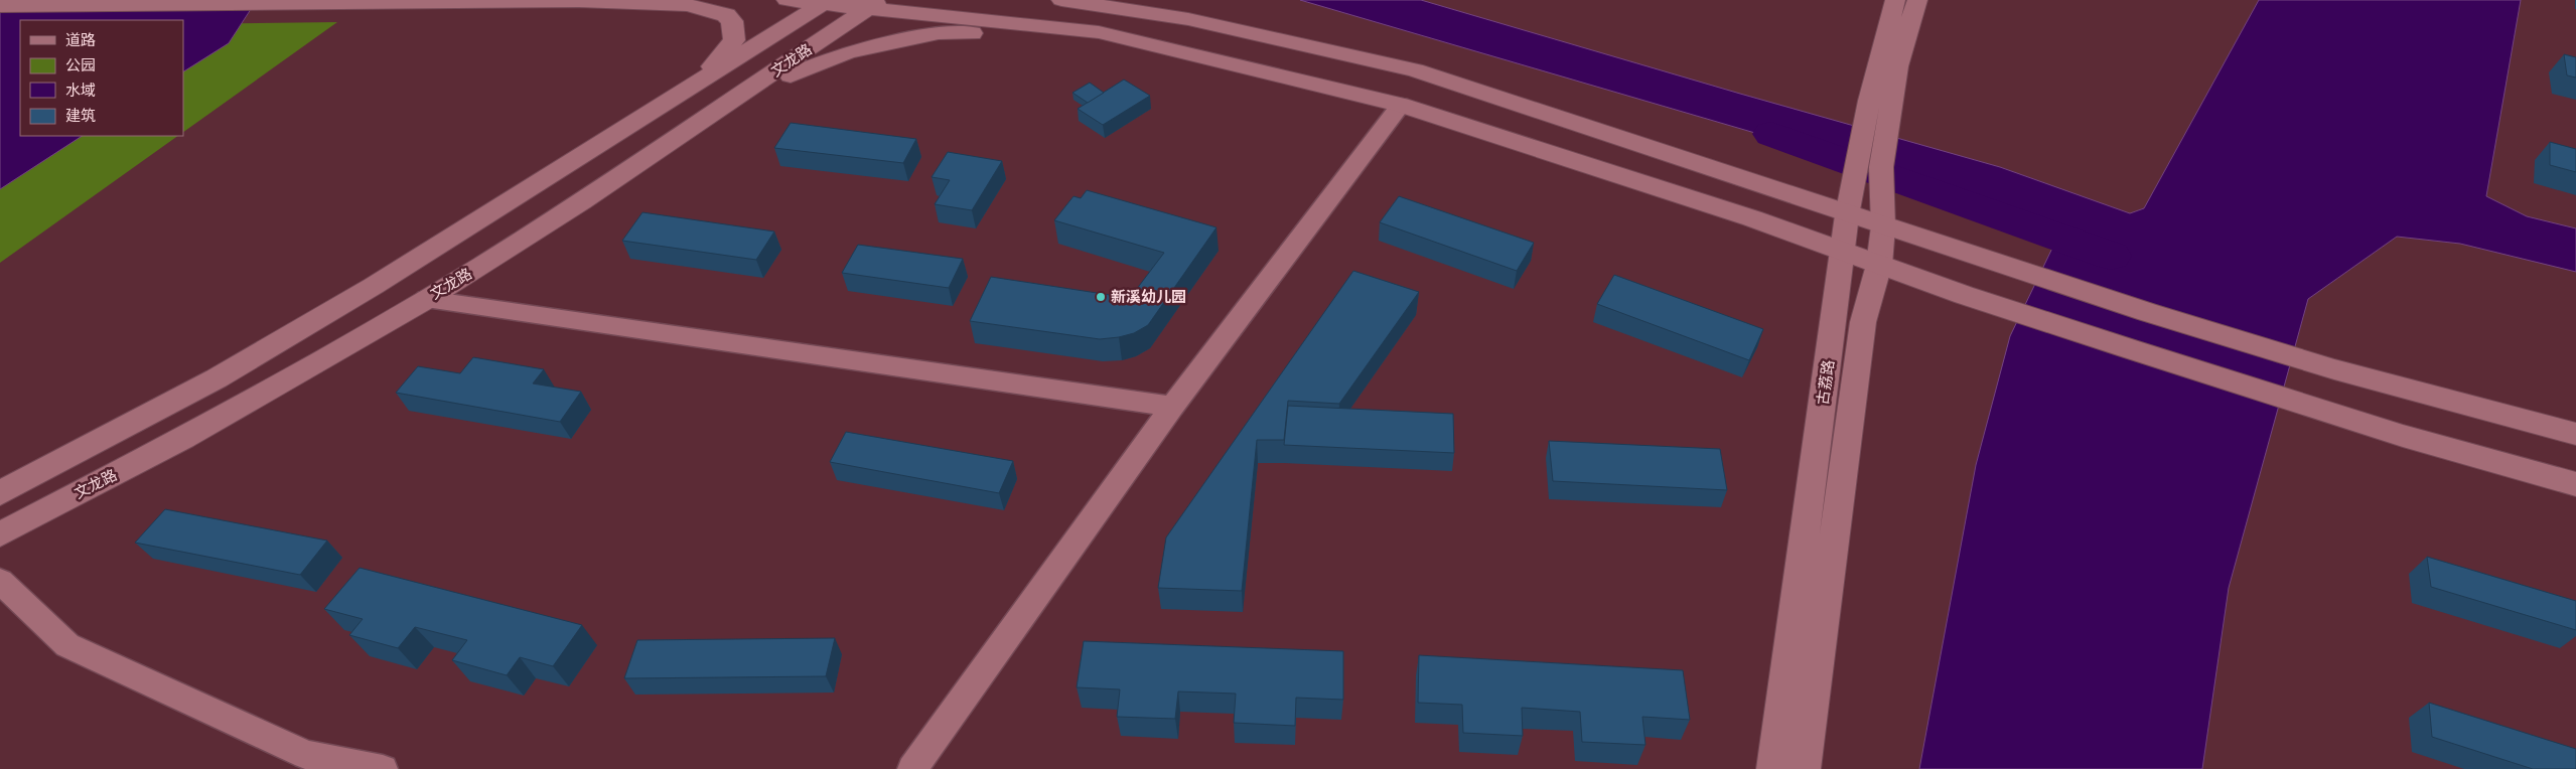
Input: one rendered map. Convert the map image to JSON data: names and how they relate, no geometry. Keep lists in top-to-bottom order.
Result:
{
  "streets": {
    "main road": ["文龙路", "古荔路"]
  },
  "places": ["新溪幼儿园"],
  "legend": [
    "道路",
    "公园",
    "水域",
    "建筑"
  ]
}
